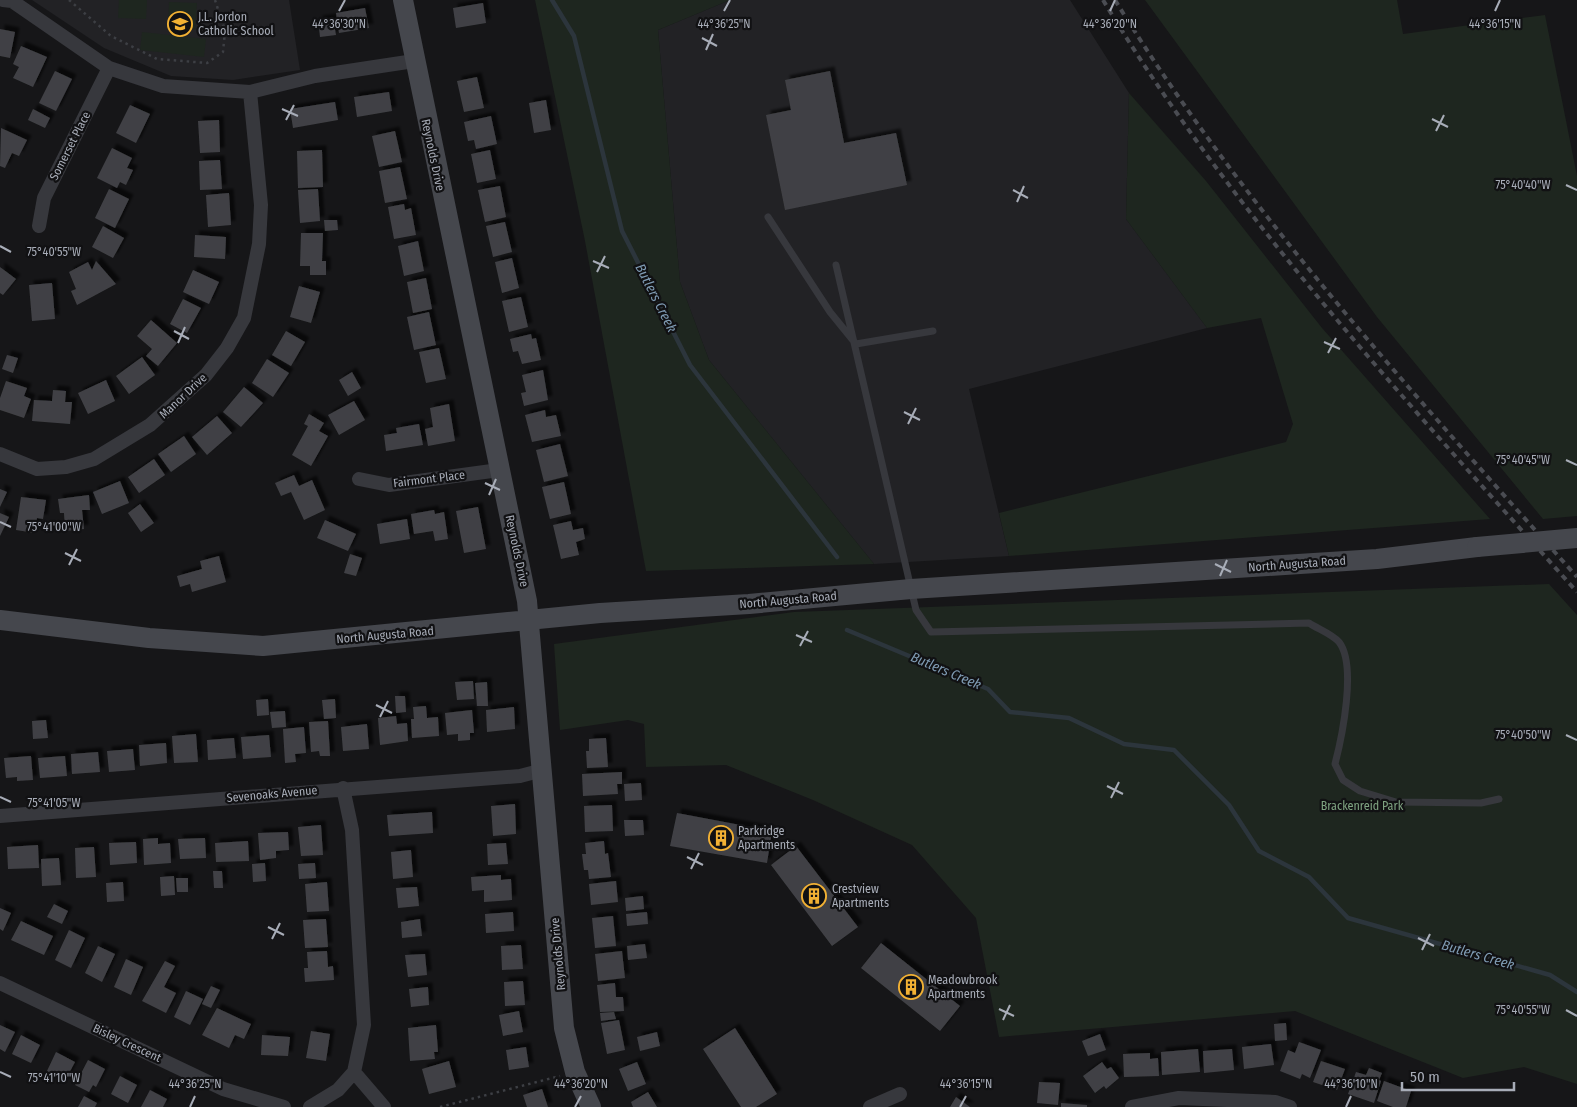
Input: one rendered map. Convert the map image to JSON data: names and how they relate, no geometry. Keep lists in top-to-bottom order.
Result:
{
  "streets": {
    "main road": ["Reynolds Drive", "North Augusta Road"],
    "street": [
      "Somerset Place",
      "Manor Drive",
      "Fairmont Place",
      "Sevenoaks Avenue",
      "Bisley Crescent"
    ]
  },
  "crossings": [
    ["Reynolds Drive", "Fairmont Place"],
    ["Reynolds Drive", "North Augusta Road"],
    ["Reynolds Drive", "Sevenoaks Avenue"]
  ],
  "water": ["Butlers Creek"],
  "parks": ["Brackenreid Park"],
  "places": {
    "school or university": ["J.L. Jordon Catholic School"],
    "building": ["Parkridge Apartments", "Crestview Apartments", "Meadowbrook Apartments"]
  },
  "scale_bar": "50 m",
  "coordinates": [
    "44°36'30\"N",
    "44°36'20\"N",
    "44°36'15\"N",
    "44°36'25\"N",
    "75°40'40\"W",
    "75°40'55\"W",
    "75°40'45\"W",
    "75°41'00\"W",
    "75°40'50\"W",
    "75°41'05\"W",
    "75°41'10\"W",
    "44°36'10\"N"
  ]
}
